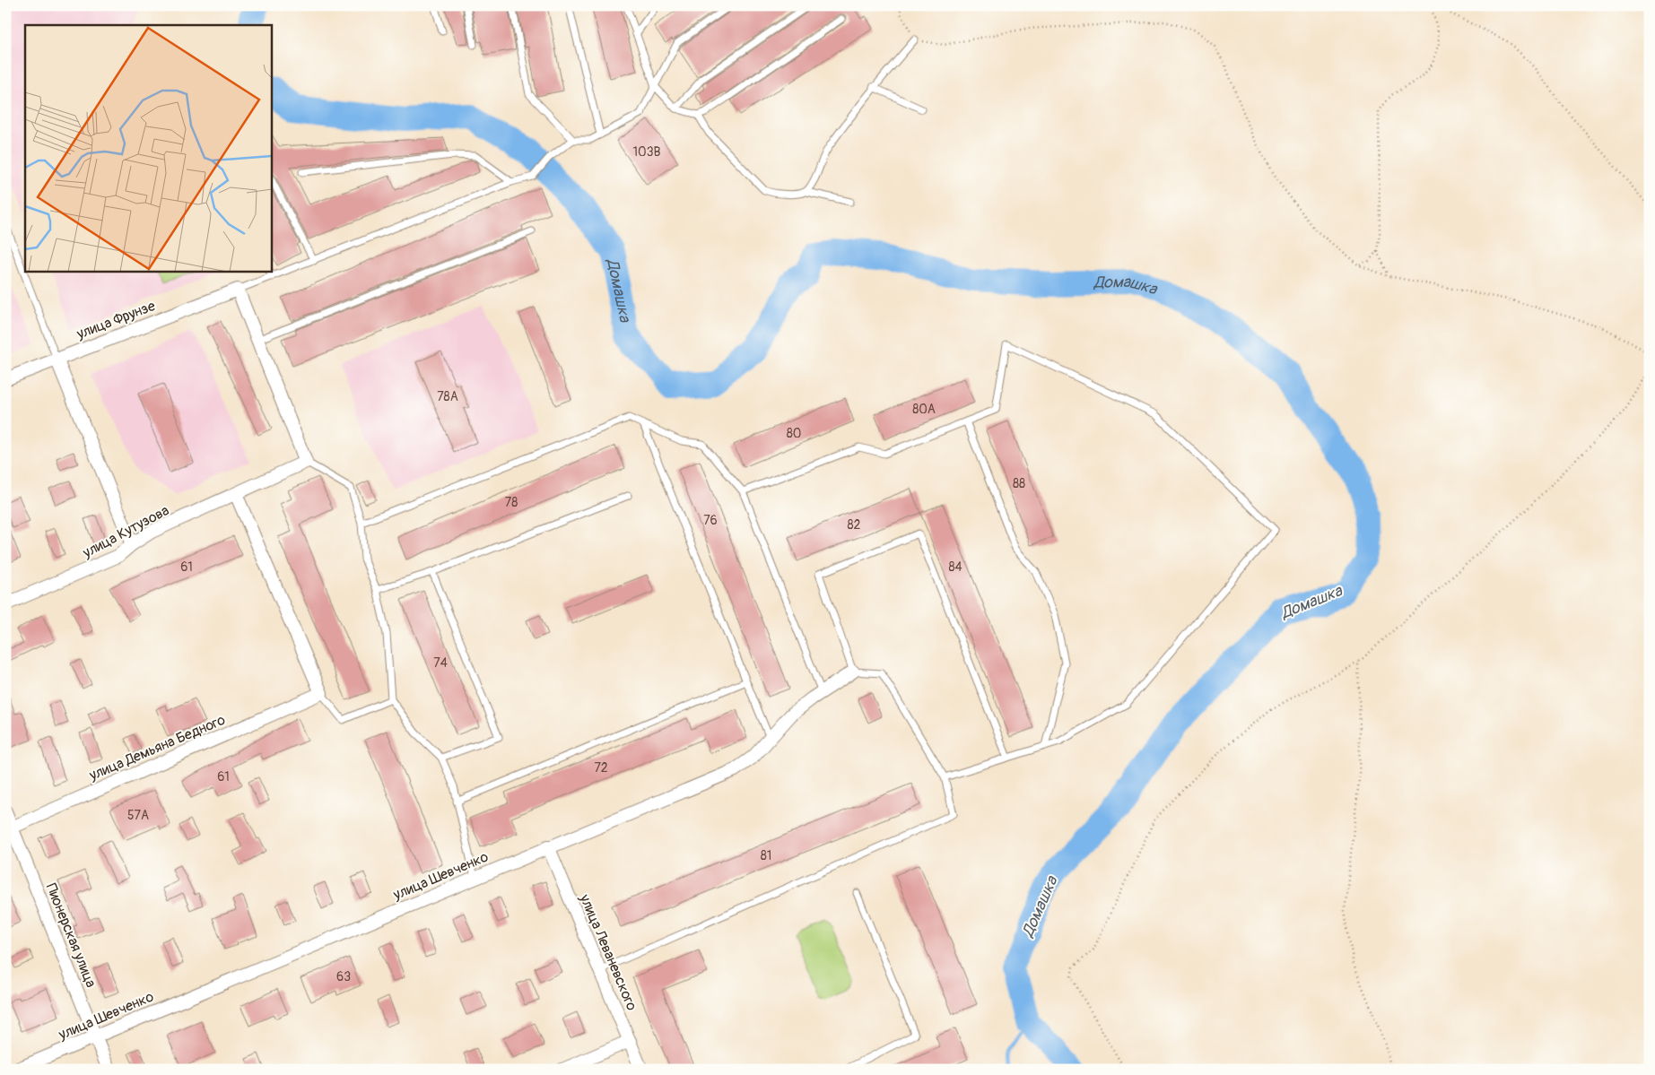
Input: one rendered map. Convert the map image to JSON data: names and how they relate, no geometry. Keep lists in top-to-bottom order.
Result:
{
  "streets": {
    "street": [
      "улица Фрунзе",
      "улица Кутузова",
      "улица Демьяна Бедного",
      "улица Шевченко",
      "Пионерская улица",
      "улица Леваневского"
    ]
  },
  "crossings": [
    ["улица Демьяна Бедного", "Пионерская улица"],
    ["улица Шевченко", "Пионерская улица"],
    ["улица Шевченко", "улица Леваневского"]
  ],
  "water": ["Домашка"],
  "house_numbers": [
    "103В",
    "78А",
    "80А",
    "80",
    "88",
    "78",
    "76",
    "82",
    "61",
    "84",
    "74",
    "72",
    "61",
    "57А",
    "81",
    "63"
  ]
}
